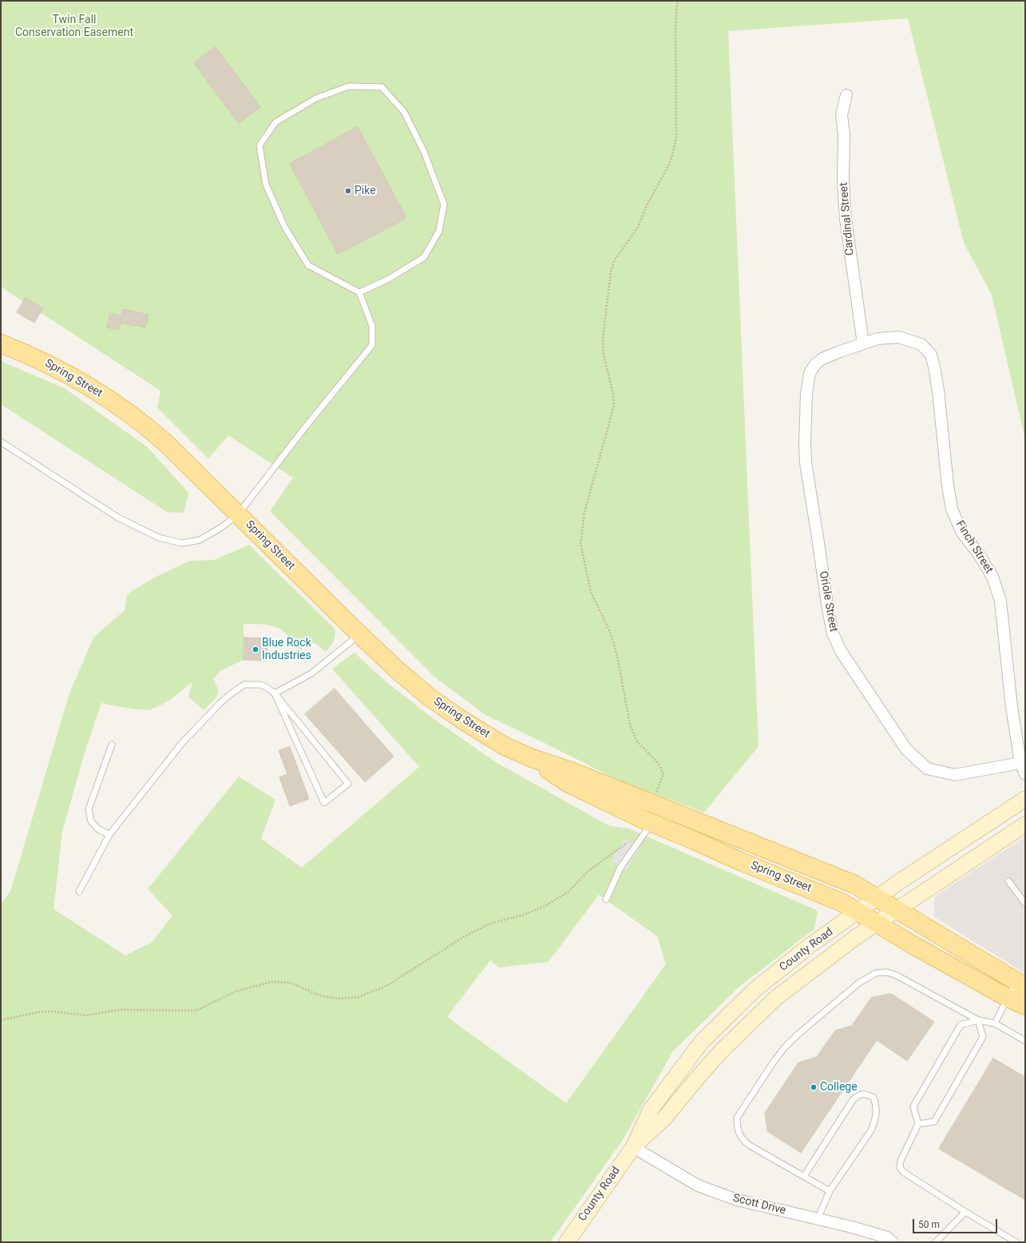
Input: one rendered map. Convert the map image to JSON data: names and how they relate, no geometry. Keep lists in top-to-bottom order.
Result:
{
  "streets": {
    "main road": ["Spring Street", "County Road"],
    "street": [
      "Cardinal Street",
      "Finch Street",
      "Oriole Street",
      "Scott Drive"
    ]
  },
  "crossings": [
    ["Cardinal Street", "Finch Street"],
    ["Cardinal Street", "Oriole Street"],
    ["Spring Street", "County Road"],
    ["Finch Street", "Oriole Street"],
    ["County Road", "Scott Drive"]
  ],
  "parks": ["Twin Fall Conservation Easement"],
  "places": ["Pike", "Blue Rock Industries", "College"],
  "scale_bar": "50 m"
}
